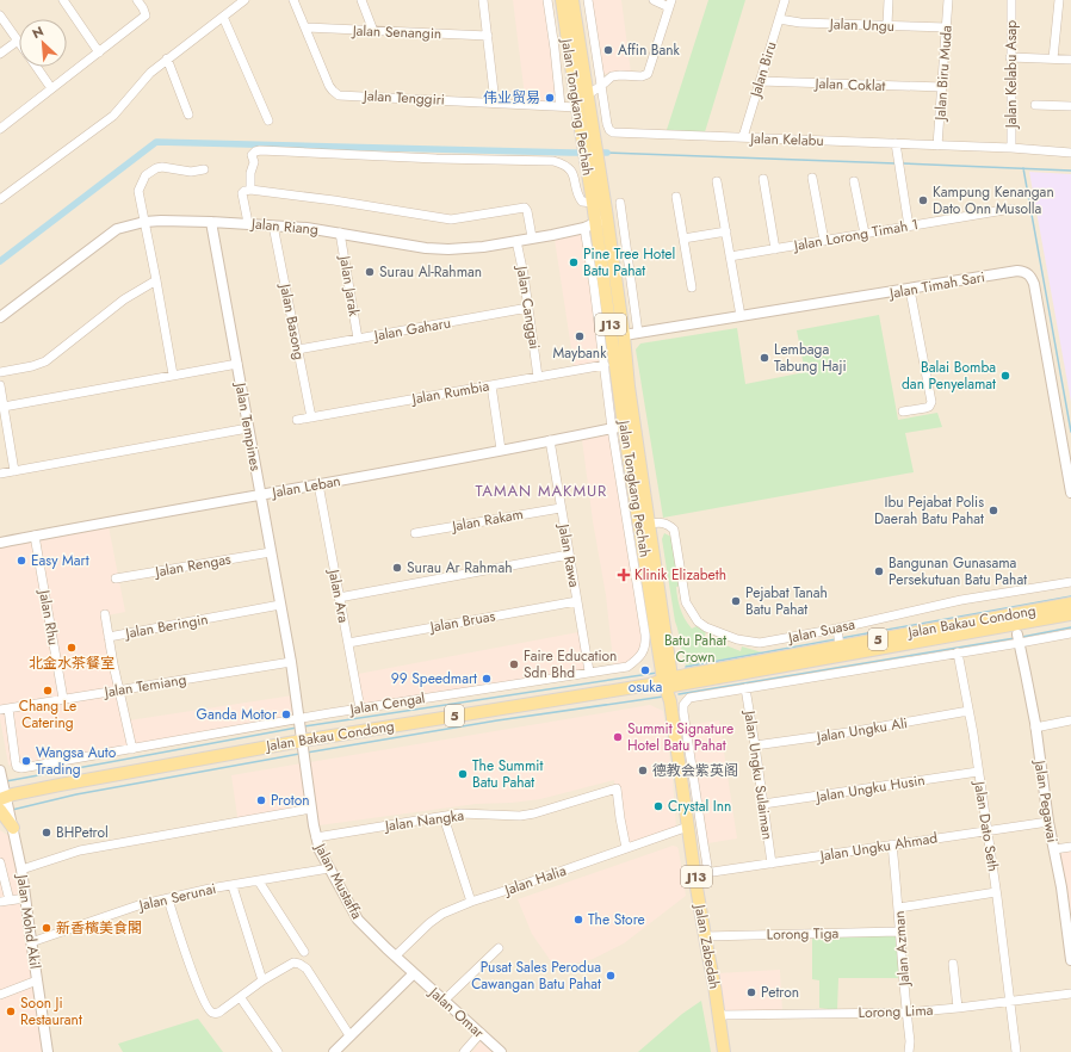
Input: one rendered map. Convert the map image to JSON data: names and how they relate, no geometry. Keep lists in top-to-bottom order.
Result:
{
  "streets": {
    "main road": [
      "Jalan Tongkang Pechah",
      "J13",
      "Jalan Bakau Condong",
      "5",
      "Jalan Zabedah"
    ],
    "street": [
      "Jalan Ungu",
      "Jalan Senangin",
      "Jalan Biru",
      "Jalan Biru Muda",
      "Jalan Kelabu Asap",
      "Jalan Coklat",
      "Jalan Tenggiri",
      "Jalan Kelabu",
      "Jalan Riang",
      "Jalan Lorong Timah 1",
      "Jalan Timah Sari",
      "Jalan Jarak",
      "Jalan Canggai",
      "Jalan Basong",
      "Jalan Gaharu",
      "Jalan Rumbia",
      "Jalan Tempines",
      "Jalan Leban",
      "Jalan Rakam",
      "Jalan Rawa",
      "Jalan Rengas",
      "Jalan Ara",
      "Jalan Rhu",
      "Jalan Bruas",
      "Jalan Beringin",
      "Jalan Suasa",
      "Jalan Temiang",
      "Jalan Cengal",
      "Jalan Ungku Ali",
      "Jalan Ungku Sulaiman",
      "Jalan Ungku Husin",
      "Jalan Pegawai",
      "Jalan Nangka",
      "Jalan Dato Seth",
      "Jalan Ungku Ahmad",
      "Jalan Halia",
      "Jalan Mustaffa",
      "Jalan Serunai",
      "Jalan Mohd Akil",
      "Lorong Tiga",
      "Jalan Azman",
      "Lorong Lima",
      "Jalan Omar"
    ]
  },
  "crossings": [
    ["Jalan Ungu", "Jalan Biru"],
    ["Jalan Ungu", "Jalan Biru Muda"],
    ["Jalan Senangin", "Jalan Tenggiri"],
    ["Jalan Biru", "Jalan Coklat"],
    ["Jalan Biru", "Jalan Kelabu"],
    ["Jalan Biru Muda", "Jalan Coklat"],
    ["Jalan Biru Muda", "Jalan Kelabu"],
    ["Jalan Kelabu Asap", "Jalan Kelabu"],
    ["Jalan Tenggiri", "Jalan Tongkang Pechah"],
    ["Jalan Tongkang Pechah", "Jalan Riang"],
    ["Jalan Tongkang Pechah", "Jalan Timah Sari"],
    ["Jalan Tongkang Pechah", "Jalan Rumbia"],
    ["Jalan Tongkang Pechah", "Jalan Leban"],
    ["Jalan Tongkang Pechah", "Jalan Bakau Condong"],
    ["Jalan Tongkang Pechah", "Jalan Suasa"],
    ["Jalan Tongkang Pechah", "Jalan Cengal"],
    ["Jalan Tongkang Pechah", "Jalan Zabedah"],
    ["Jalan Riang", "Jalan Jarak"],
    ["Jalan Riang", "Jalan Canggai"],
    ["Jalan Riang", "Jalan Basong"],
    ["Jalan Riang", "Jalan Tempines"],
    ["Jalan Jarak", "Jalan Gaharu"],
    ["Jalan Canggai", "Jalan Gaharu"],
    ["Jalan Canggai", "Jalan Rumbia"],
    ["Jalan Basong", "Jalan Gaharu"],
    ["Jalan Basong", "Jalan Rumbia"],
    ["Jalan Tempines", "Jalan Leban"],
    ["Jalan Tempines", "Jalan Rengas"],
    ["Jalan Tempines", "Jalan Beringin"],
    ["Jalan Tempines", "Jalan Temiang"],
    ["Jalan Tempines", "Jalan Mustaffa"],
    ["Jalan Leban", "Jalan Rawa"],
    ["Jalan Leban", "Jalan Ara"],
    ["Jalan Leban", "Jalan Rhu"],
    ["Jalan Leban", "Jalan Cengal"],
    ["Jalan Rakam", "Jalan Rawa"],
    ["Jalan Rawa", "Jalan Bruas"],
    ["Jalan Rawa", "Jalan Cengal"],
    ["Jalan Ara", "Jalan Bruas"],
    ["Jalan Ara", "Jalan Cengal"],
    ["Jalan Rhu", "Jalan Temiang"],
    ["Jalan Bakau Condong", "Jalan Suasa"],
    ["Jalan Bakau Condong", "Jalan Cengal"],
    ["Jalan Bakau Condong", "Jalan Mustaffa"],
    ["Jalan Beringin", "Jalan Temiang"],
    ["Jalan Beringin", "Jalan Cengal"],
    ["Jalan Temiang", "Jalan Cengal"],
    ["Jalan Temiang", "Jalan Mustaffa"],
    ["Jalan Cengal", "Jalan Mustaffa"],
    ["Jalan Ungku Ali", "Jalan Ungku Sulaiman"],
    ["Jalan Ungku Ali", "Jalan Dato Seth"],
    ["Jalan Ungku Sulaiman", "Jalan Ungku Husin"],
    ["Jalan Ungku Sulaiman", "Jalan Ungku Ahmad"],
    ["Jalan Ungku Husin", "Jalan Dato Seth"],
    ["Jalan Pegawai", "Jalan Ungku Ahmad"],
    ["Jalan Nangka", "Jalan Halia"],
    ["Jalan Nangka", "Jalan Mustaffa"],
    ["Jalan Dato Seth", "Jalan Ungku Ahmad"],
    ["Jalan Dato Seth", "Lorong Lima"],
    ["Jalan Ungku Ahmad", "Jalan Zabedah"],
    ["Jalan Ungku Ahmad", "Jalan Azman"],
    ["Jalan Halia", "Jalan Mustaffa"],
    ["Jalan Halia", "Jalan Zabedah"],
    ["Jalan Mustaffa", "Jalan Serunai"],
    ["Jalan Mustaffa", "Jalan Omar"],
    ["Jalan Serunai", "Jalan Mohd Akil"],
    ["Lorong Tiga", "Jalan Zabedah"],
    ["Lorong Tiga", "Jalan Azman"],
    ["Jalan Zabedah", "Lorong Lima"],
    ["Jalan Azman", "Lorong Lima"]
  ],
  "districts": ["TAMAN MAKMUR"],
  "parks": ["Batu Pahat Crown"],
  "places": {
    "other": [
      "Affin Bank",
      "伟业贸易",
      "Kampung Kenangan Dato Onn Musolla",
      "Pine Tree Hotel Batu Pahat",
      "Surau Al-Rahman",
      "Maybank",
      "Lembaga Tabung Haji",
      "Balai Bomba dan Penyelamat",
      "Ibu Pejabat Polis Daerah Batu Pahat",
      "Easy Mart",
      "Surau Ar Rahmah",
      "Bangunan Gunasama Persekutuan Batu Pahat",
      "Pejabat Tanah Batu Pahat",
      "北金水茶餐室",
      "Faire Education Sdn Bhd",
      "osuka",
      "99 Speedmart",
      "Chang Le Catering",
      "Ganda Motor",
      "Summit Signature Hotel Batu Pahat",
      "Wangsa Auto Trading",
      "德教会紫英阁",
      "The Summit Batu Pahat",
      "Proton",
      "Crystal Inn",
      "BHPetrol",
      "The Store",
      "新香檳美食閣",
      "Pusat Sales Perodua Cawangan Batu Pahat",
      "Petron",
      "Soon Ji Restaurant"
    ],
    "health": ["Klinik Elizabeth"]
  },
  "north": "top left"
}
